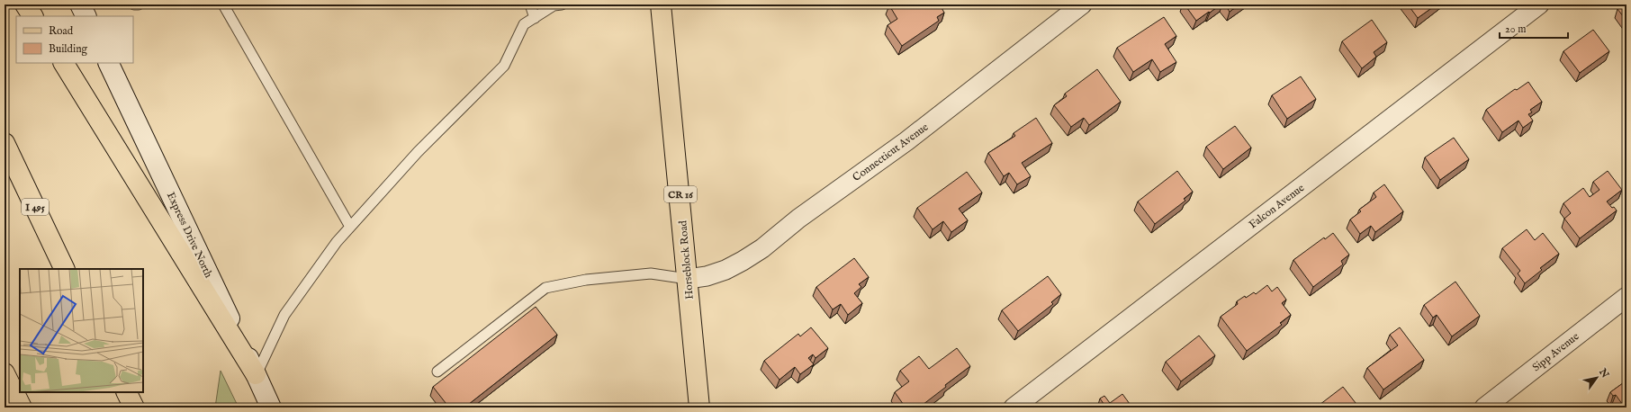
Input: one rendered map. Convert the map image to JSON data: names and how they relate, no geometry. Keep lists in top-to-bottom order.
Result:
{
  "streets": {
    "main road": [
      "CR 16",
      "I 495",
      "Express Drive North",
      "Horseblock Road"
    ],
    "street": ["Connecticut Avenue", "Falcon Avenue", "Sipp Avenue"]
  },
  "crossings": [
    ["Connecticut Avenue", "Horseblock Road"]
  ],
  "legend": ["Road", "Building"],
  "scale_bar": "20 m",
  "north": "top right"
}
